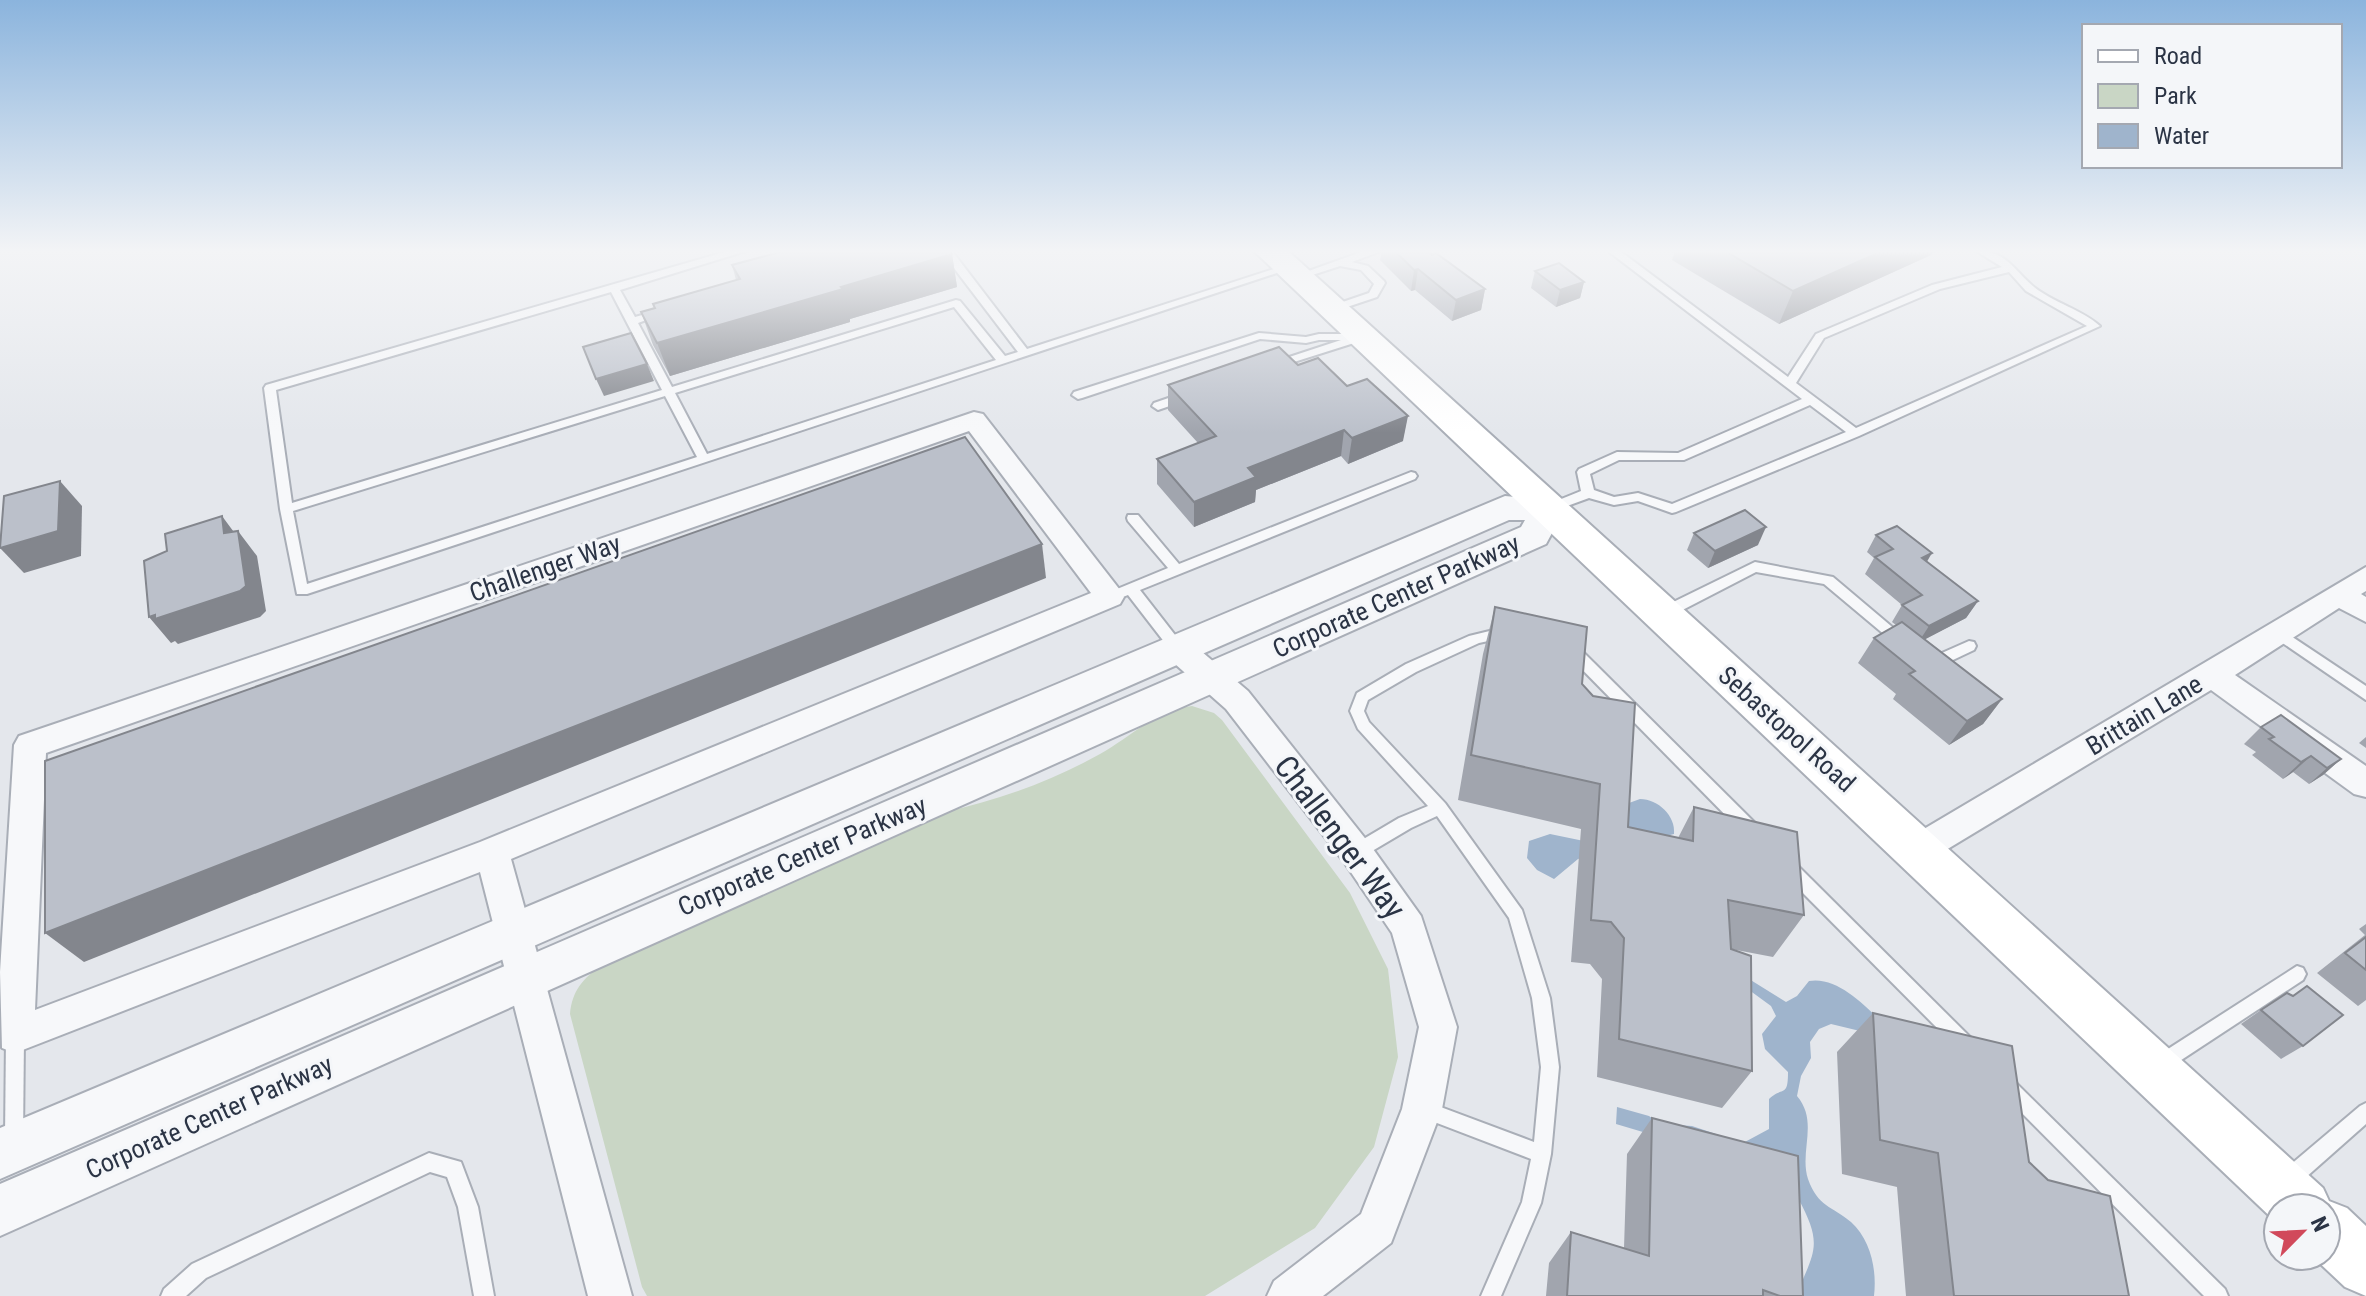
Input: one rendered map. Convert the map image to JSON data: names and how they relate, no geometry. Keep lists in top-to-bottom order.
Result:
{
  "streets": {
    "main road": ["Sebastopol Road"],
    "street": ["Challenger Way", "Corporate Center Parkway", "Brittain Lane"]
  },
  "crossings": [
    ["Challenger Way", "Corporate Center Parkway"],
    ["Corporate Center Parkway", "Sebastopol Road"],
    ["Brittain Lane", "Sebastopol Road"]
  ],
  "legend": ["Road", "Park", "Water"],
  "north": "top right"
}
